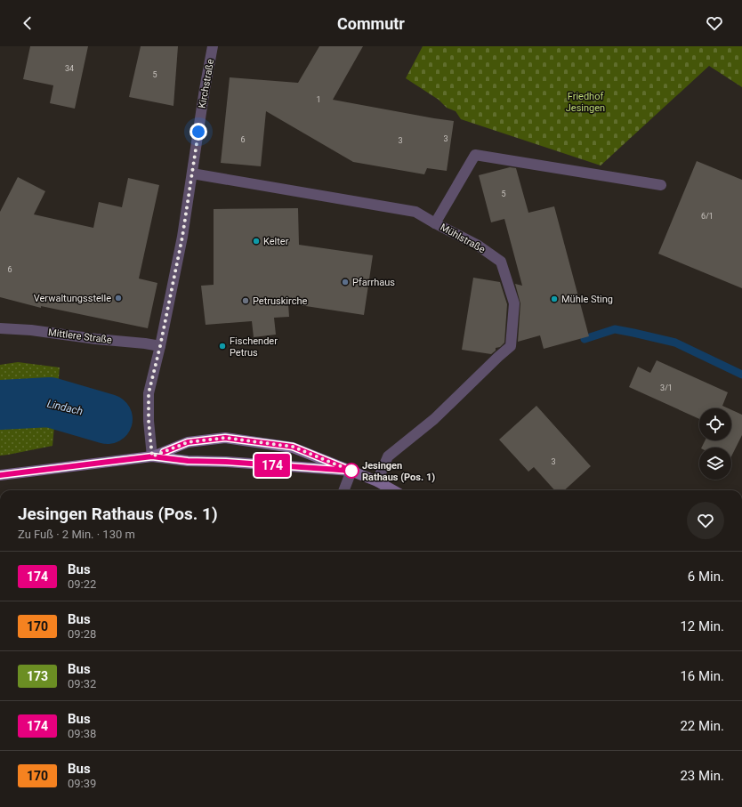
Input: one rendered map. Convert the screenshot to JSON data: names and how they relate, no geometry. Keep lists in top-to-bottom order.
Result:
{
  "streets": {
    "street": ["Kirchstraße", "Mühlstraße", "Mittlere Straße"]
  },
  "crossings": [
    ["Kirchstraße", "Mühlstraße"],
    ["Kirchstraße", "Mittlere Straße"]
  ],
  "water": ["Lindach"],
  "parks": ["Friedhof Jesingen"],
  "places": [
    "Kelter",
    "Pfarrhaus",
    "Verwaltungsstelle",
    "Mühle Sting",
    "Petruskirche",
    "Fischender Petrus",
    "Jesingen Rathaus (Pos. 1)"
  ],
  "lines": ["bus line 174"],
  "house_numbers": [
    "34",
    "5",
    "1",
    "3",
    "6",
    "3",
    "5",
    "6/1",
    "6",
    "3/1",
    "3"
  ],
  "page": {
    "header": "Commutr",
    "on_map": "174",
    "heading": ["Jesingen Rathaus (Pos. 1)", "Zu Fuß · 2 Min. · 130 m"],
    "list": [
      {
        "mark": "174",
        "name": "Bus",
        "note": "09:22",
        "value": "6 Min."
      },
      {
        "mark": "170",
        "name": "Bus",
        "note": "09:28",
        "value": "12 Min."
      },
      {
        "mark": "173",
        "name": "Bus",
        "note": "09:32",
        "value": "16 Min."
      },
      {
        "mark": "174",
        "name": "Bus",
        "note": "09:38",
        "value": "22 Min."
      },
      {
        "mark": "170",
        "name": "Bus",
        "note": "09:39",
        "value": "23 Min."
      }
    ]
  }
}
